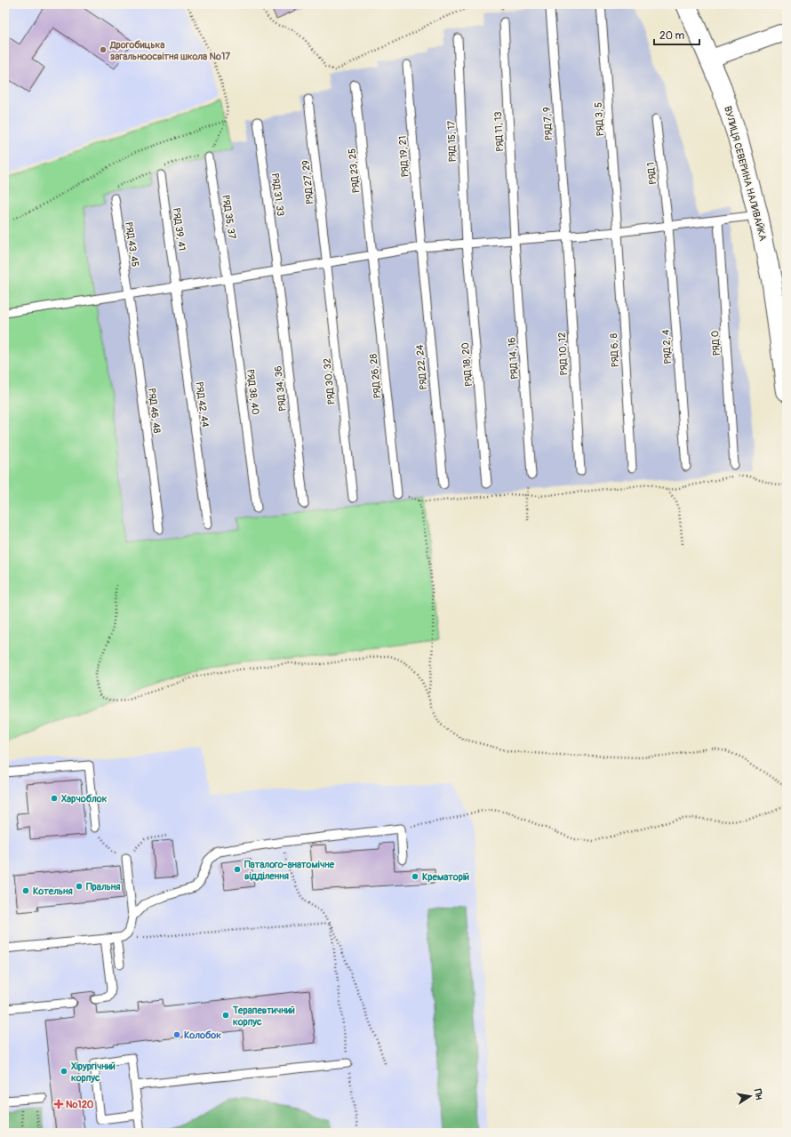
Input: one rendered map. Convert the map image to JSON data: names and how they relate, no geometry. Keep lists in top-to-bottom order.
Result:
{
  "streets": {
    "street": ["ВУЛИЦЯ СЕВЕРИНА НАЛИВАЙКА"],
    "lane": [
      "РЯД 3, 5",
      "РЯД 7, 9",
      "РЯД 11, 13",
      "РЯД 15, 17",
      "РЯД 19, 21",
      "РЯД 23, 25",
      "РЯД 1",
      "РЯД 27, 29",
      "РЯД 31, 33",
      "РЯД 35, 37",
      "РЯД 39, 41",
      "РЯД 43, 45",
      "РЯД 0",
      "РЯД 2, 4",
      "РЯД 6, 8",
      "РЯД 10, 12",
      "РЯД 14, 16",
      "РЯД 18, 20",
      "РЯД 22, 24",
      "РЯД 26, 28",
      "РЯД 30, 32",
      "РЯД 34, 36",
      "РЯД 38, 40",
      "РЯД 42, 44",
      "РЯД 46, 48"
    ]
  },
  "crossings": [
    ["РЯД 3, 5", "РЯД 6, 8"],
    ["РЯД 7, 9", "РЯД 10, 12"],
    ["РЯД 11, 13", "РЯД 14, 16"],
    ["РЯД 15, 17", "РЯД 18, 20"],
    ["РЯД 19, 21", "РЯД 22, 24"],
    ["РЯД 23, 25", "РЯД 26, 28"],
    ["РЯД 1", "РЯД 2, 4"],
    ["РЯД 27, 29", "РЯД 30, 32"],
    ["РЯД 31, 33", "РЯД 34, 36"],
    ["РЯД 35, 37", "РЯД 38, 40"],
    ["РЯД 39, 41", "РЯД 42, 44"],
    ["РЯД 43, 45", "РЯД 46, 48"]
  ],
  "places": {
    "other": [
      "Дрогобицька загальноосвітня школа №17",
      "Харчоблок",
      "Паталого-анатомічне відділення",
      "Крематорій",
      "Пральня",
      "Котельня",
      "Терапевтичний корпус",
      "Колобок",
      "Хірургічний корпус"
    ],
    "health": ["№120"]
  },
  "scale_bar": "20 m",
  "north": "right"
}
